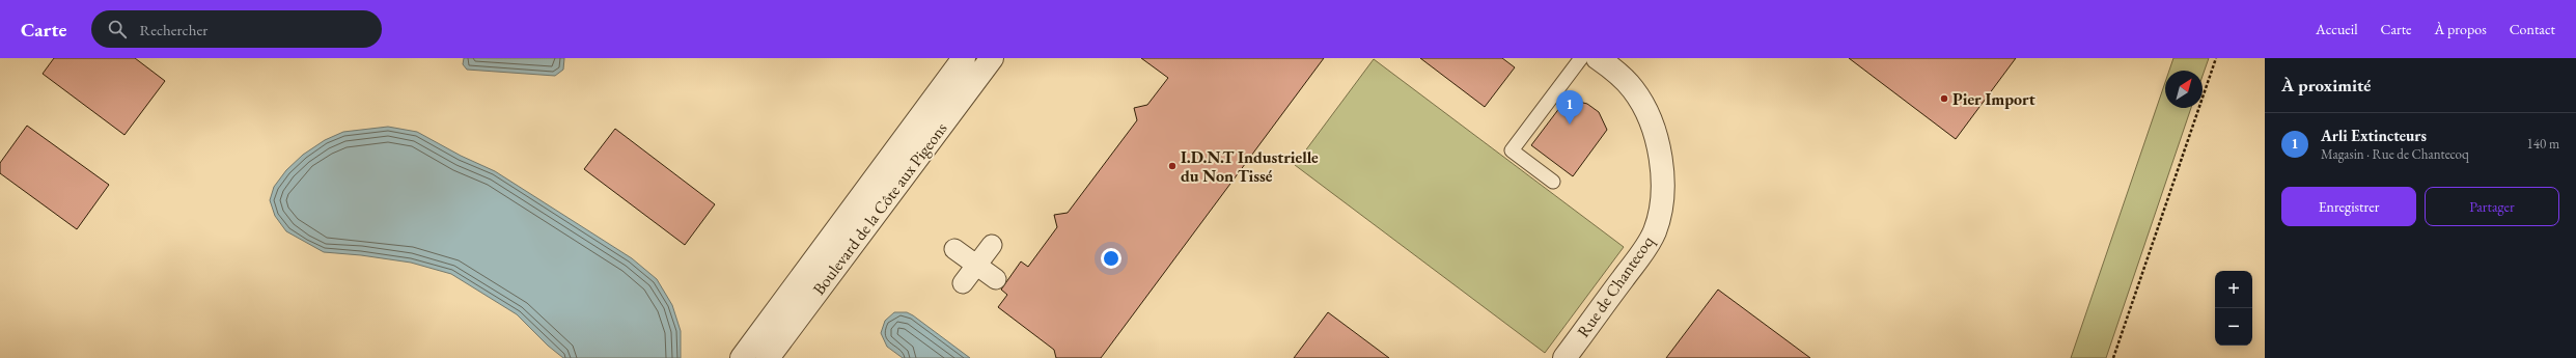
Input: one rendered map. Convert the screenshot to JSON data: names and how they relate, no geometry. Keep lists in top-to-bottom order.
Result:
{
  "streets": {
    "street": ["Boulevard de la Côte aux Pigeons", "Rue de Chantecoq"]
  },
  "places": ["Pier Import", "I.D.N.T Industrielle du Non Tissé"],
  "north": "top right",
  "page": {
    "header": "Carte",
    "search": "Rechercher",
    "nav": [
      "Accueil",
      "Carte",
      "À propos",
      "Contact"
    ],
    "heading": "À proximité",
    "pins": "1",
    "list": [
      {
        "mark": "1",
        "name": "Arli Extincteurs",
        "note": "Magasin · Rue de Chantecoq",
        "value": "140 m"
      }
    ],
    "buttons": ["Enregistrer", "Partager"],
    "map_buttons": ["+", "−"]
  }
}
